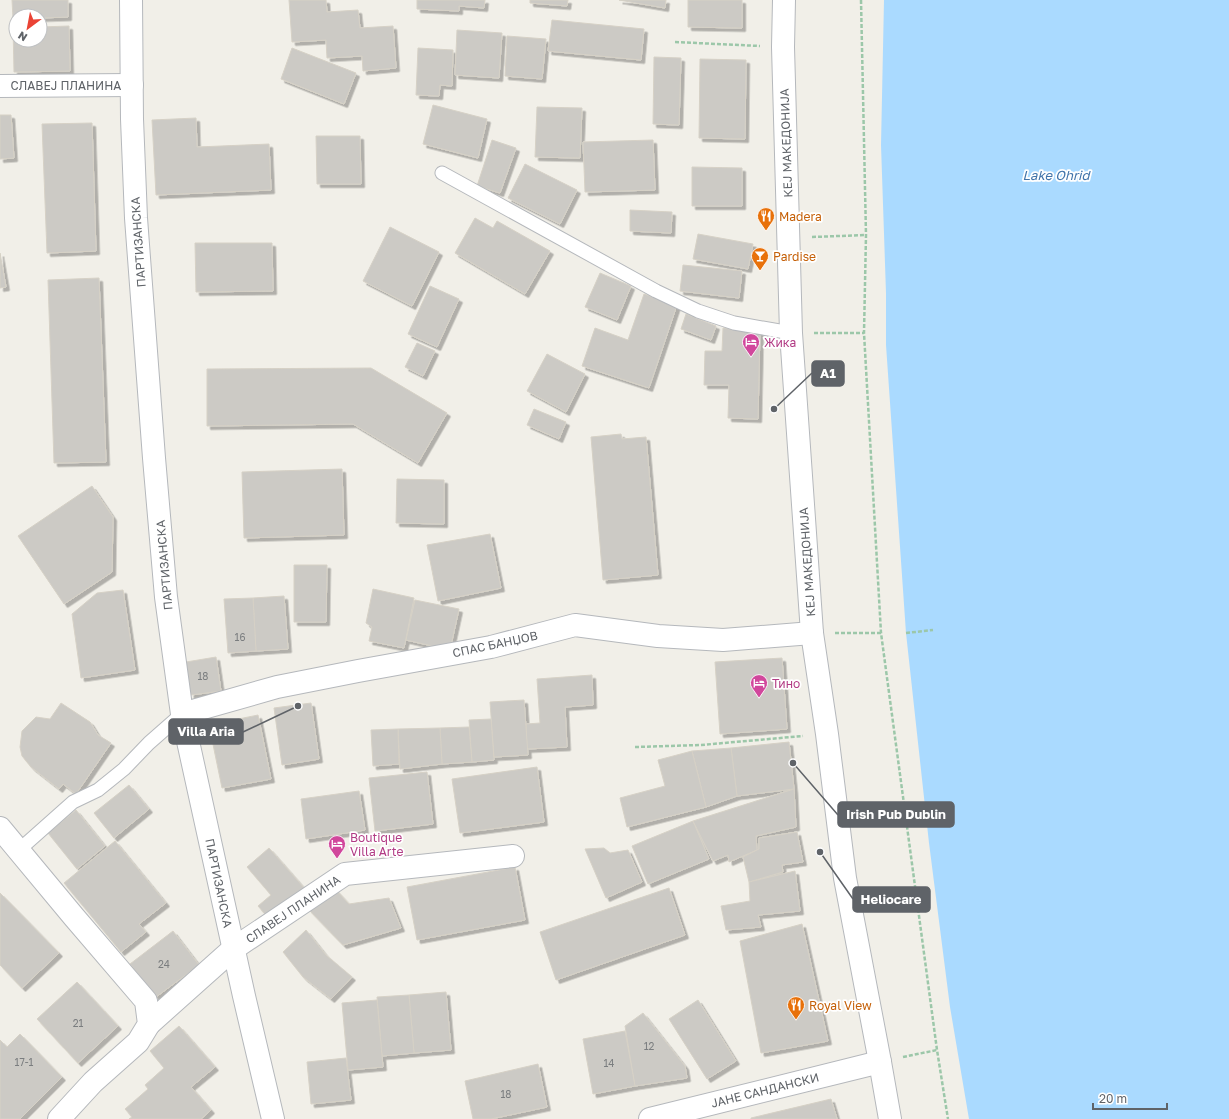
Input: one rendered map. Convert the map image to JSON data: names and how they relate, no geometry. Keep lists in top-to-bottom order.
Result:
{
  "streets": {
    "street": [
      "СЛАВЕЈ ПЛАНИНА",
      "КЕЈ МАКЕДОНИЈА",
      "ПАРТИЗАНСКА",
      "СПАС БАНЏОВ",
      "ЈАНЕ САНДАНСКИ"
    ]
  },
  "crossings": [
    ["СЛАВЕЈ ПЛАНИНА", "ПАРТИЗАНСКА"],
    ["КЕЈ МАКЕДОНИЈА", "СПАС БАНЏОВ"],
    ["КЕЈ МАКЕДОНИЈА", "ЈАНЕ САНДАНСКИ"],
    ["ПАРТИЗАНСКА", "СПАС БАНЏОВ"]
  ],
  "water": ["Lake Ohrid"],
  "places": {
    "restaurant": ["Madera", "Royal View"],
    "bar": ["Pardise"],
    "hotel": ["Жика", "Тино", "Boutique Villa Arte"],
    "other": [
      "A1",
      "Villa Aria",
      "Irish Pub Dublin",
      "Heliocare"
    ]
  },
  "house_numbers": [
    "16",
    "18",
    "24",
    "21",
    "12",
    "17-1",
    "14",
    "18"
  ],
  "scale_bar": "20 m",
  "north": "bottom left"
}
